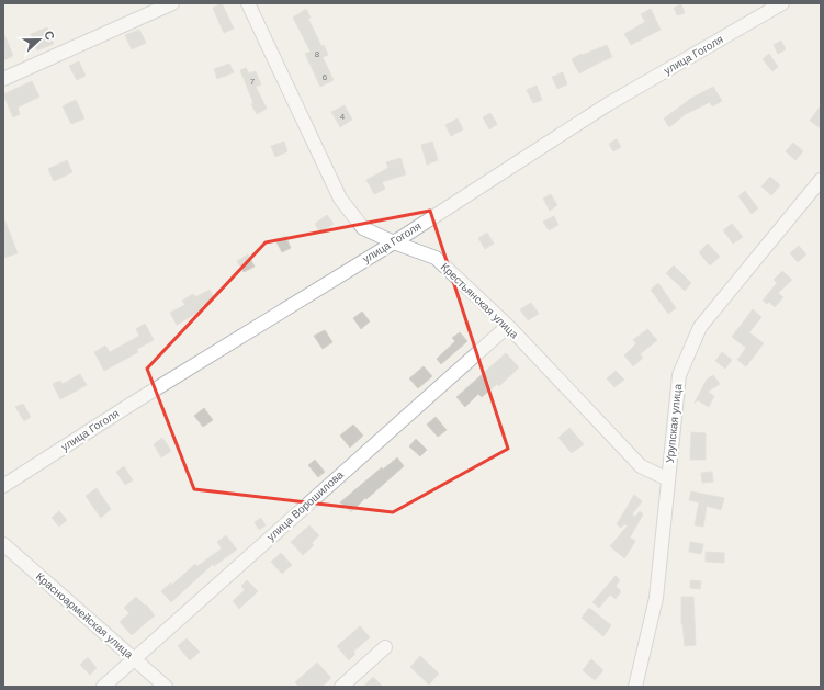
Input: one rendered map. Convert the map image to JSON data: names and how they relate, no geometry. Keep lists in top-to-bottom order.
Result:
{
  "streets": {
    "street": [
      "улица Гоголя",
      "Крестьянская улица",
      "Урупская улица",
      "улица Ворошилова",
      "Красноармейская улица"
    ]
  },
  "crossings": [
    ["улица Гоголя", "Крестьянская улица"],
    ["Крестьянская улица", "Урупская улица"],
    ["Крестьянская улица", "улица Ворошилова"],
    ["улица Ворошилова", "Красноармейская улица"]
  ],
  "house_numbers": [
    "8",
    "6",
    "7",
    "4"
  ],
  "north": "right"
}
